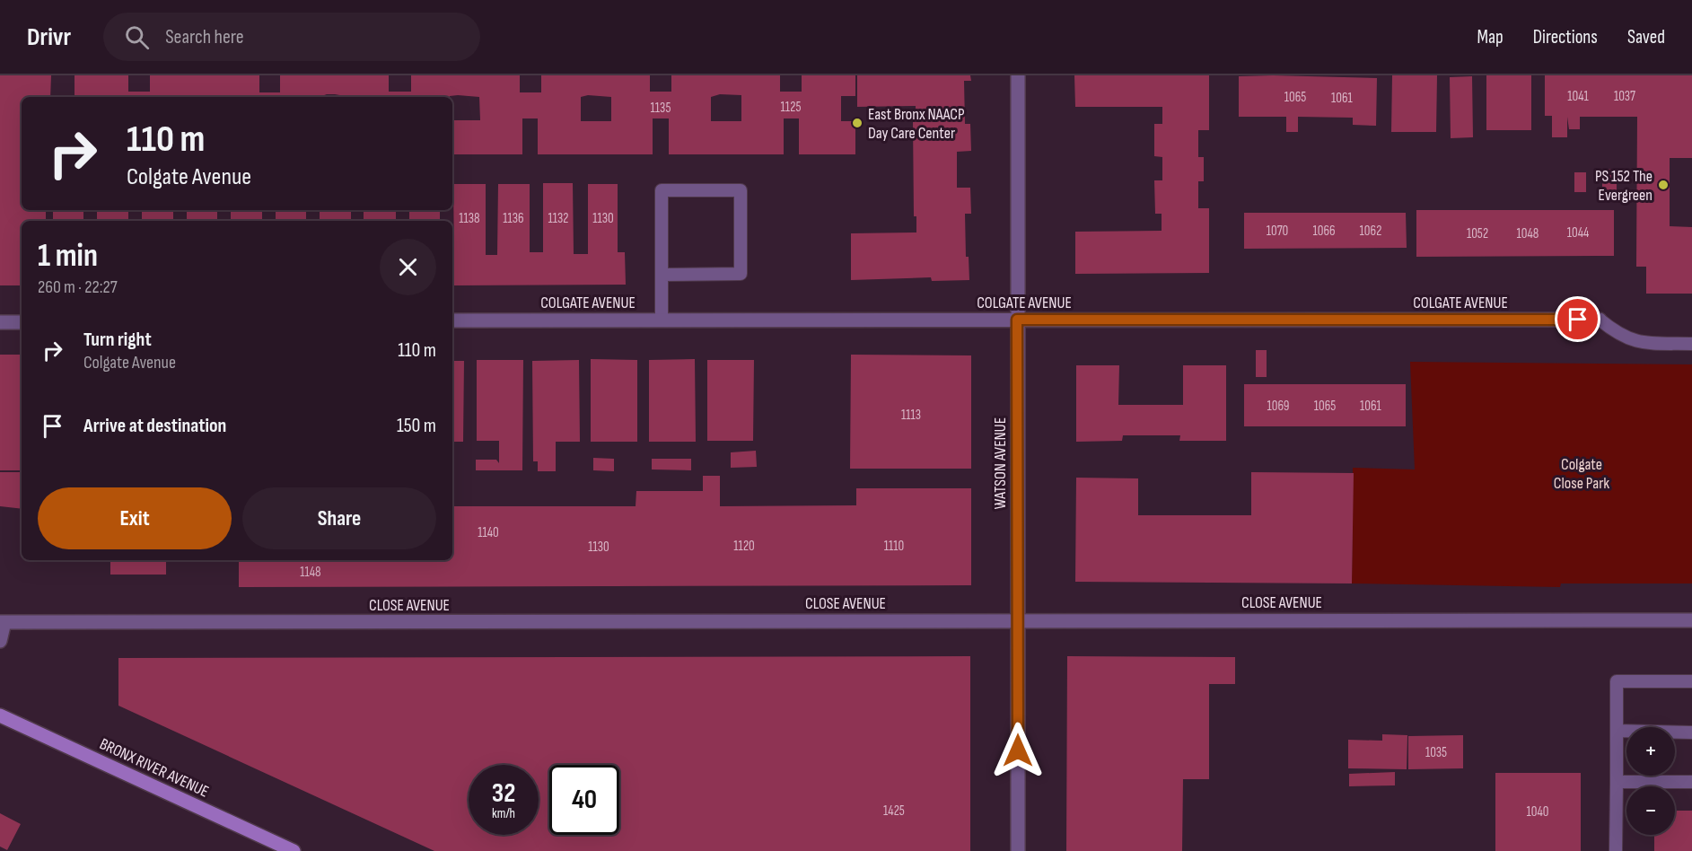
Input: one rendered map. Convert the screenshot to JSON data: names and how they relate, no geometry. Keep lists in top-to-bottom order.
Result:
{
  "streets": {
    "main road": ["BRONX RIVER AVENUE"],
    "street": ["COLGATE AVENUE", "WATSON AVENUE", "CLOSE AVENUE"]
  },
  "crossings": [
    ["COLGATE AVENUE", "WATSON AVENUE"],
    ["WATSON AVENUE", "CLOSE AVENUE"]
  ],
  "parks": ["Colgate Close Park"],
  "places": ["East Bronx NAACP Day Care Center", "PS 152 The Evergreen"],
  "house_numbers": [
    "1041",
    "1037",
    "1065",
    "1061",
    "1125",
    "1135",
    "1138",
    "1136",
    "1132",
    "1130",
    "1070",
    "1066",
    "1062",
    "1044",
    "1052",
    "1048",
    "1069",
    "1065",
    "1061",
    "1113",
    "1140",
    "1120",
    "1110",
    "1130",
    "1148",
    "1035",
    "1425",
    "1040"
  ],
  "page": {
    "header": "Drivr",
    "search": "Search here",
    "nav": ["Map", "Directions", "Saved"],
    "turn": ["110 m", "Colgate Avenue"],
    "heading": ["1 min", "260 m · 22:27"],
    "list": [
      {
        "name": "Turn right",
        "note": "Colgate Avenue",
        "value": "110 m"
      },
      {
        "name": "Arrive at destination",
        "value": "150 m"
      }
    ],
    "buttons": ["Exit", "Share"],
    "map_buttons": ["+", "−"],
    "speed": "32 km/h",
    "limit": "40"
  }
}
